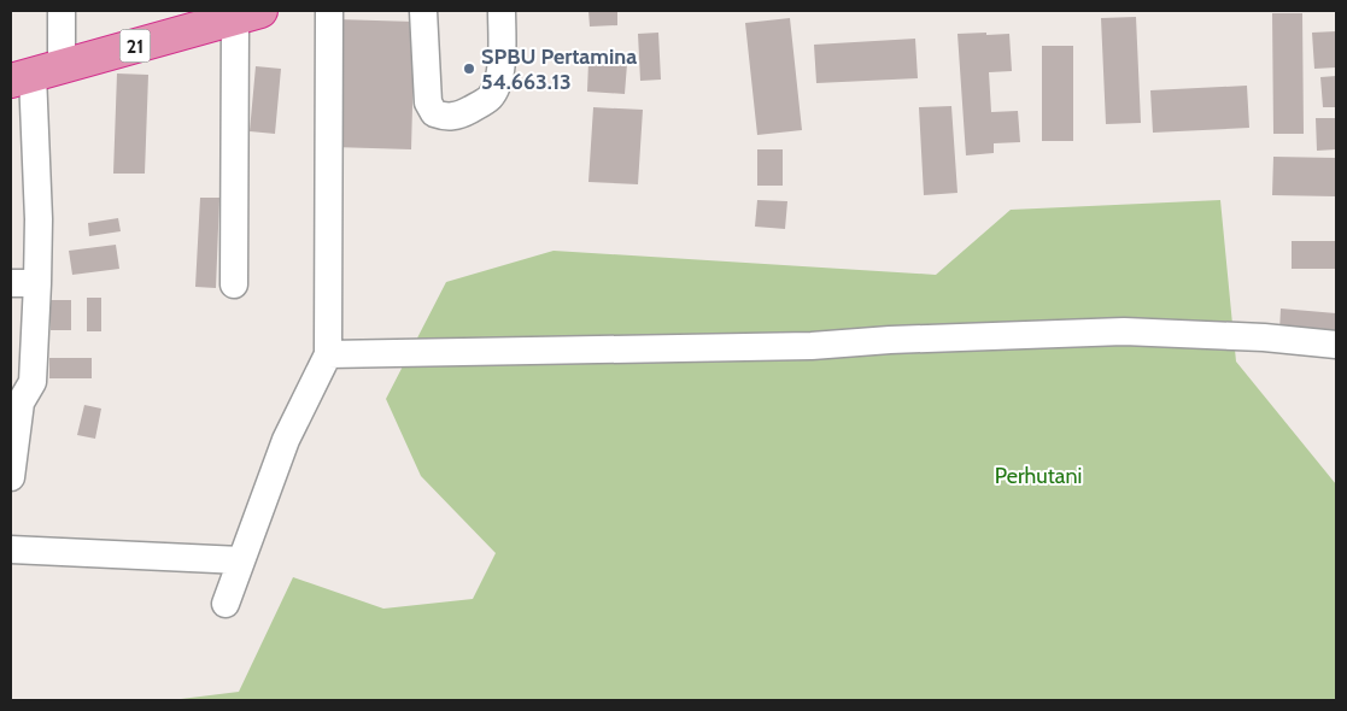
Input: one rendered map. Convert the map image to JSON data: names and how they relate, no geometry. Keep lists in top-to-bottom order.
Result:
{
  "streets": {
    "highway": ["21"]
  },
  "parks": ["Perhutani"],
  "places": ["SPBU Pertamina 54.663.13"]
}
